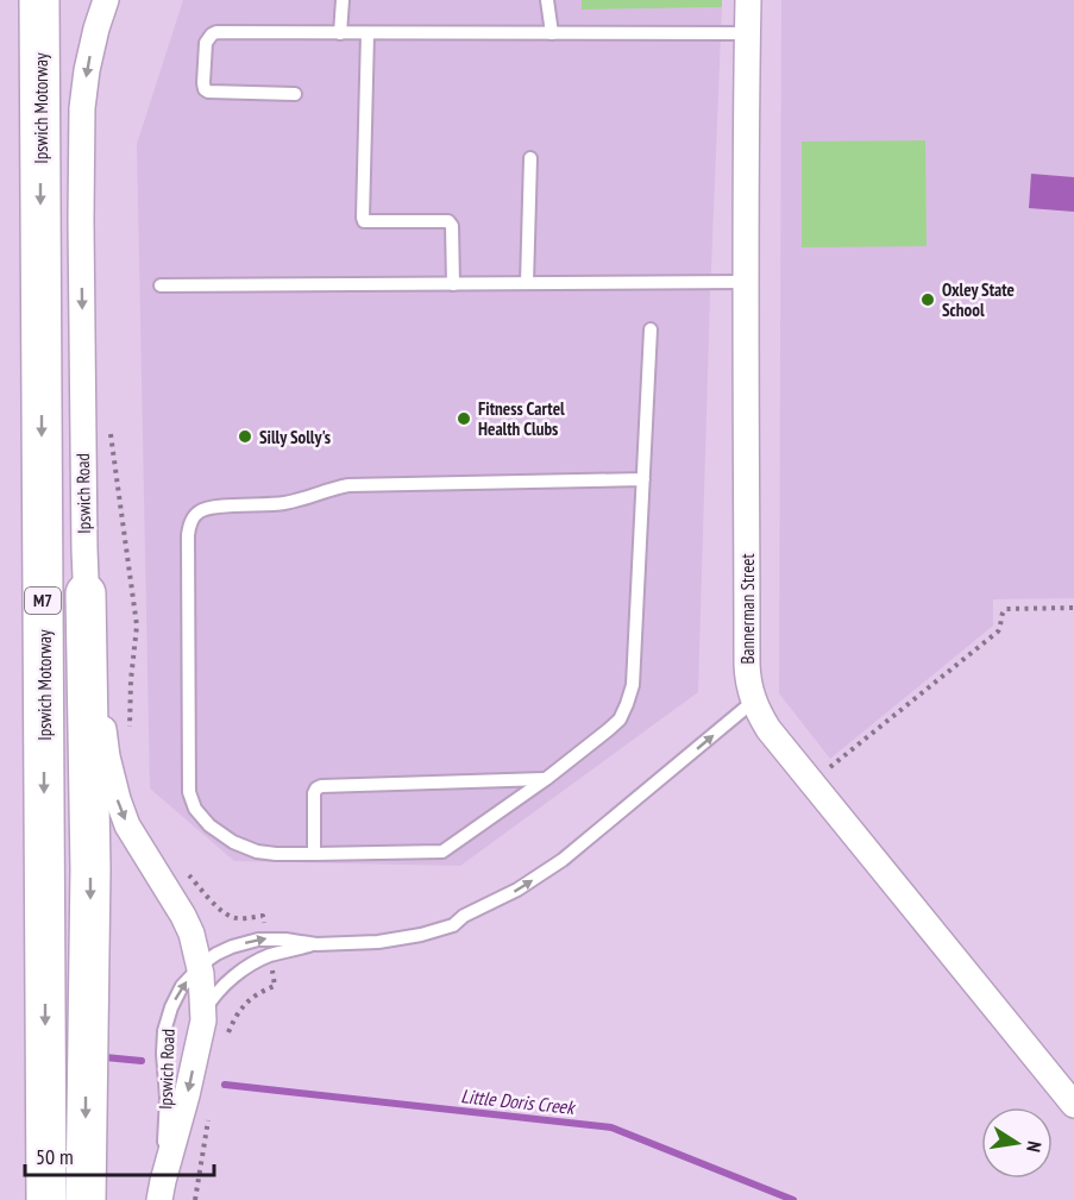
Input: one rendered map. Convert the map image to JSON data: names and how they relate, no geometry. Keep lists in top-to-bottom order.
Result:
{
  "streets": {
    "highway": ["Ipswich Motorway", "M7"],
    "street": ["Ipswich Road", "Bannerman Street"]
  },
  "water": ["Little Doris Creek"],
  "places": ["Oxley State School", "Fitness Cartel Health Clubs", "Silly Solly's"],
  "scale_bar": "50 m",
  "north": "right"
}
